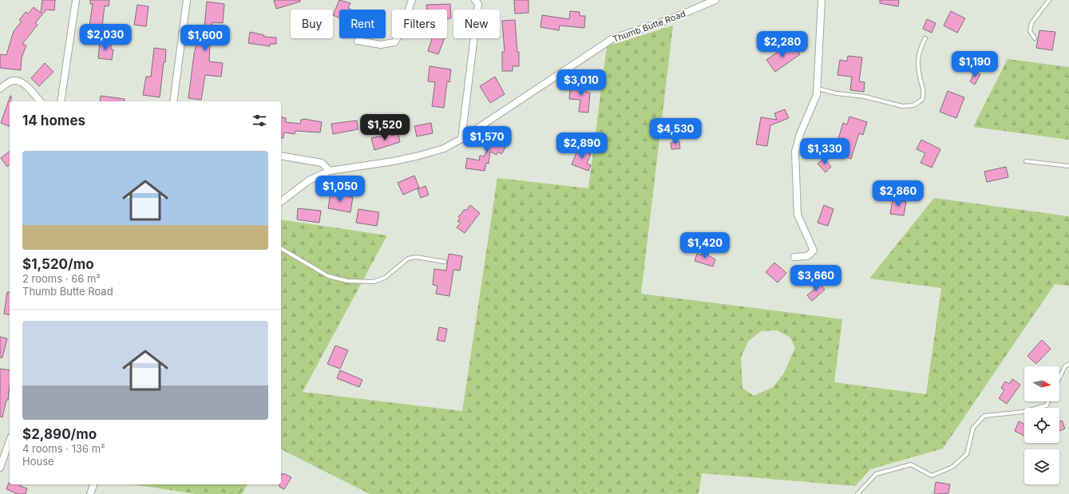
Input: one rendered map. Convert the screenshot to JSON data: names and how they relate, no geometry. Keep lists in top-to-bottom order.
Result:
{
  "streets": {
    "street": ["Thumb Butte Road"]
  },
  "north": "right",
  "page": {
    "chip": [
      "Buy",
      "Rent",
      "Filters",
      "New"
    ],
    "price": [
      "$2,030",
      "$1,600",
      "$2,280",
      "$1,190",
      "$3,010",
      "$1,520",
      "$4,530",
      "$1,570",
      "$2,890",
      "$1,330",
      "$1,050",
      "$2,860",
      "$1,420",
      "$3,660"
    ],
    "heading": "14 homes",
    "list": [
      {
        "name": "$1,520/mo",
        "note": "2 rooms · 66 m² · Thumb Butte Road"
      },
      {
        "name": "$2,890/mo",
        "note": "4 rooms · 136 m² · House"
      }
    ]
  }
}
